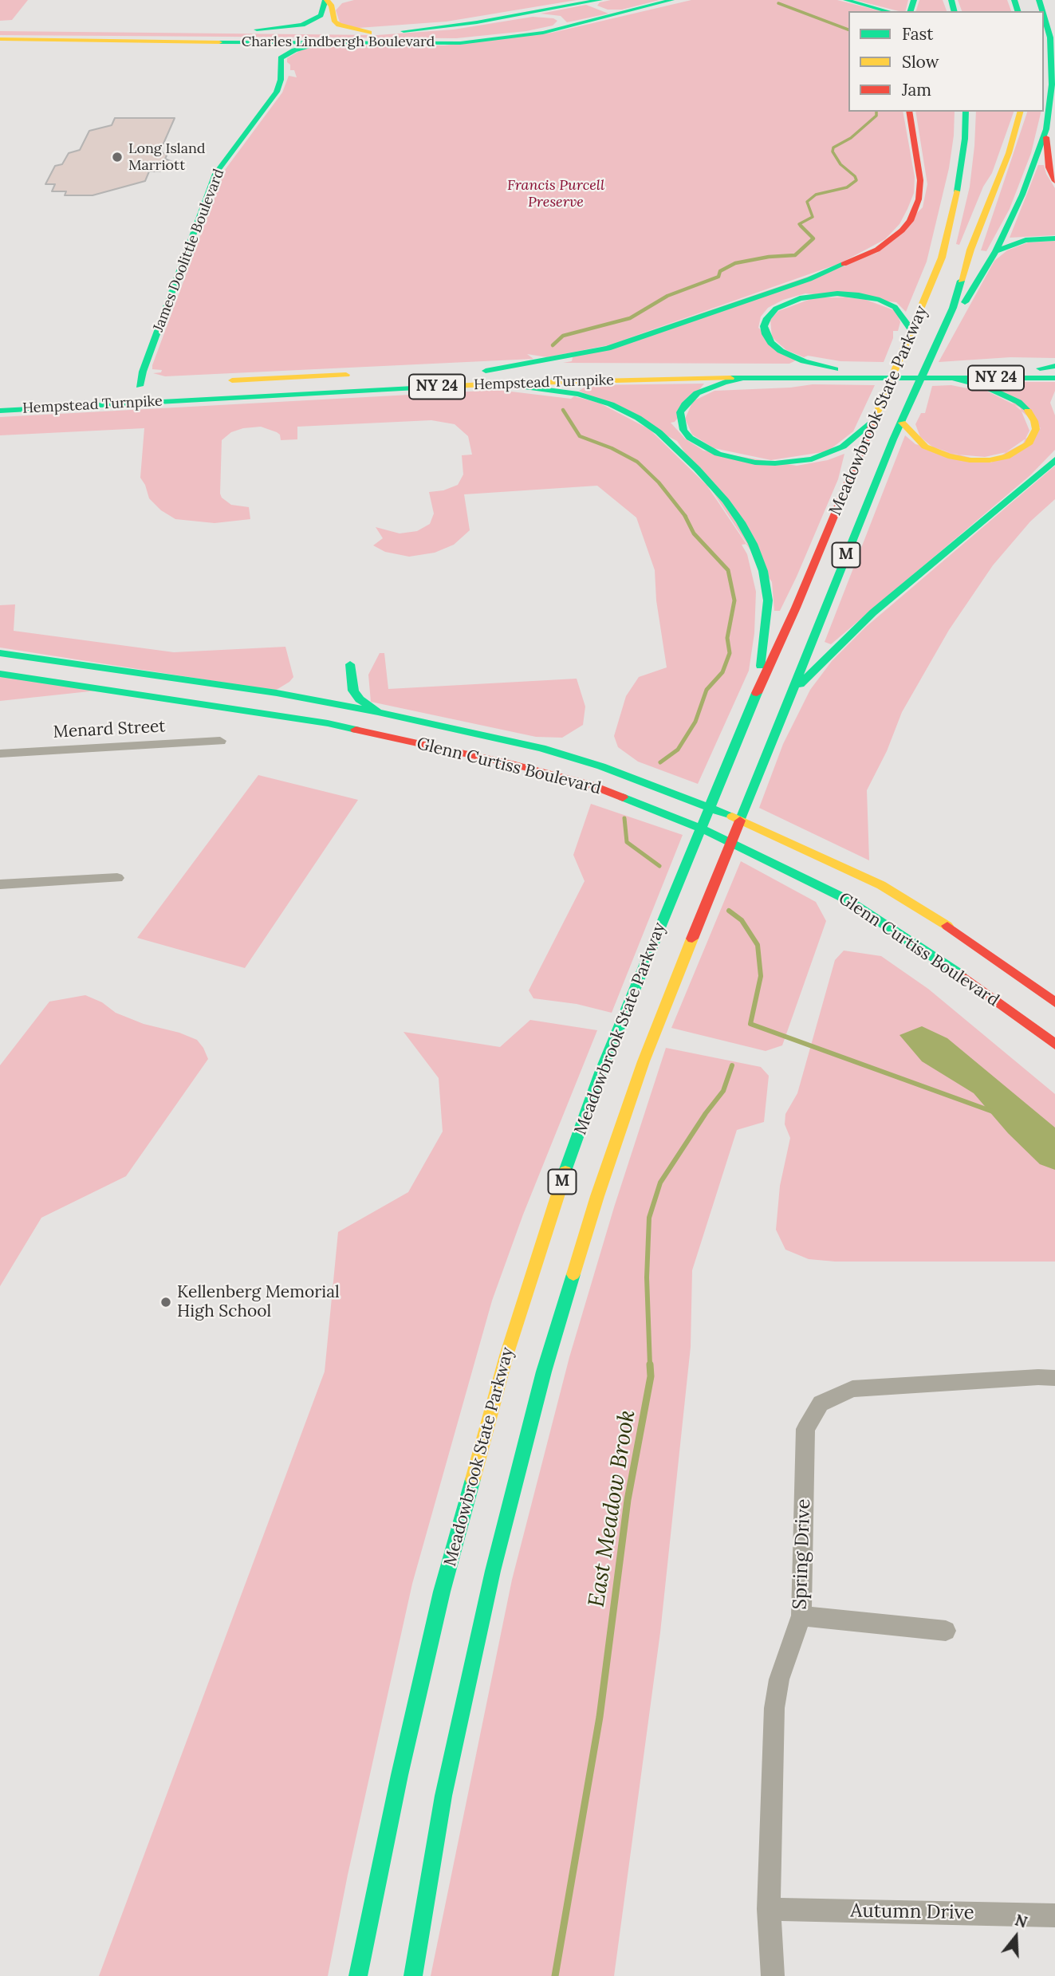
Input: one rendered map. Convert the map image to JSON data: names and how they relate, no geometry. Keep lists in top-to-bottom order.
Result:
{
  "streets": {
    "main road": [
      "Charles Lindbergh Boulevard",
      "James Doolittle Boulevard",
      "NY 24",
      "Hempstead Turnpike",
      "Meadowbrook State Parkway",
      "M",
      "Glenn Curtiss Boulevard"
    ],
    "street": ["Menard Street", "Spring Drive", "Autumn Drive"]
  },
  "crossings": [
    ["James Doolittle Boulevard", "Hempstead Turnpike"],
    ["Spring Drive", "Autumn Drive"]
  ],
  "water": ["East Meadow Brook"],
  "parks": ["Francis Purcell Preserve"],
  "places": ["Long Island Marriott", "Kellenberg Memorial High School"],
  "legend": ["Fast", "Slow", "Jam"],
  "north": "top"
}
